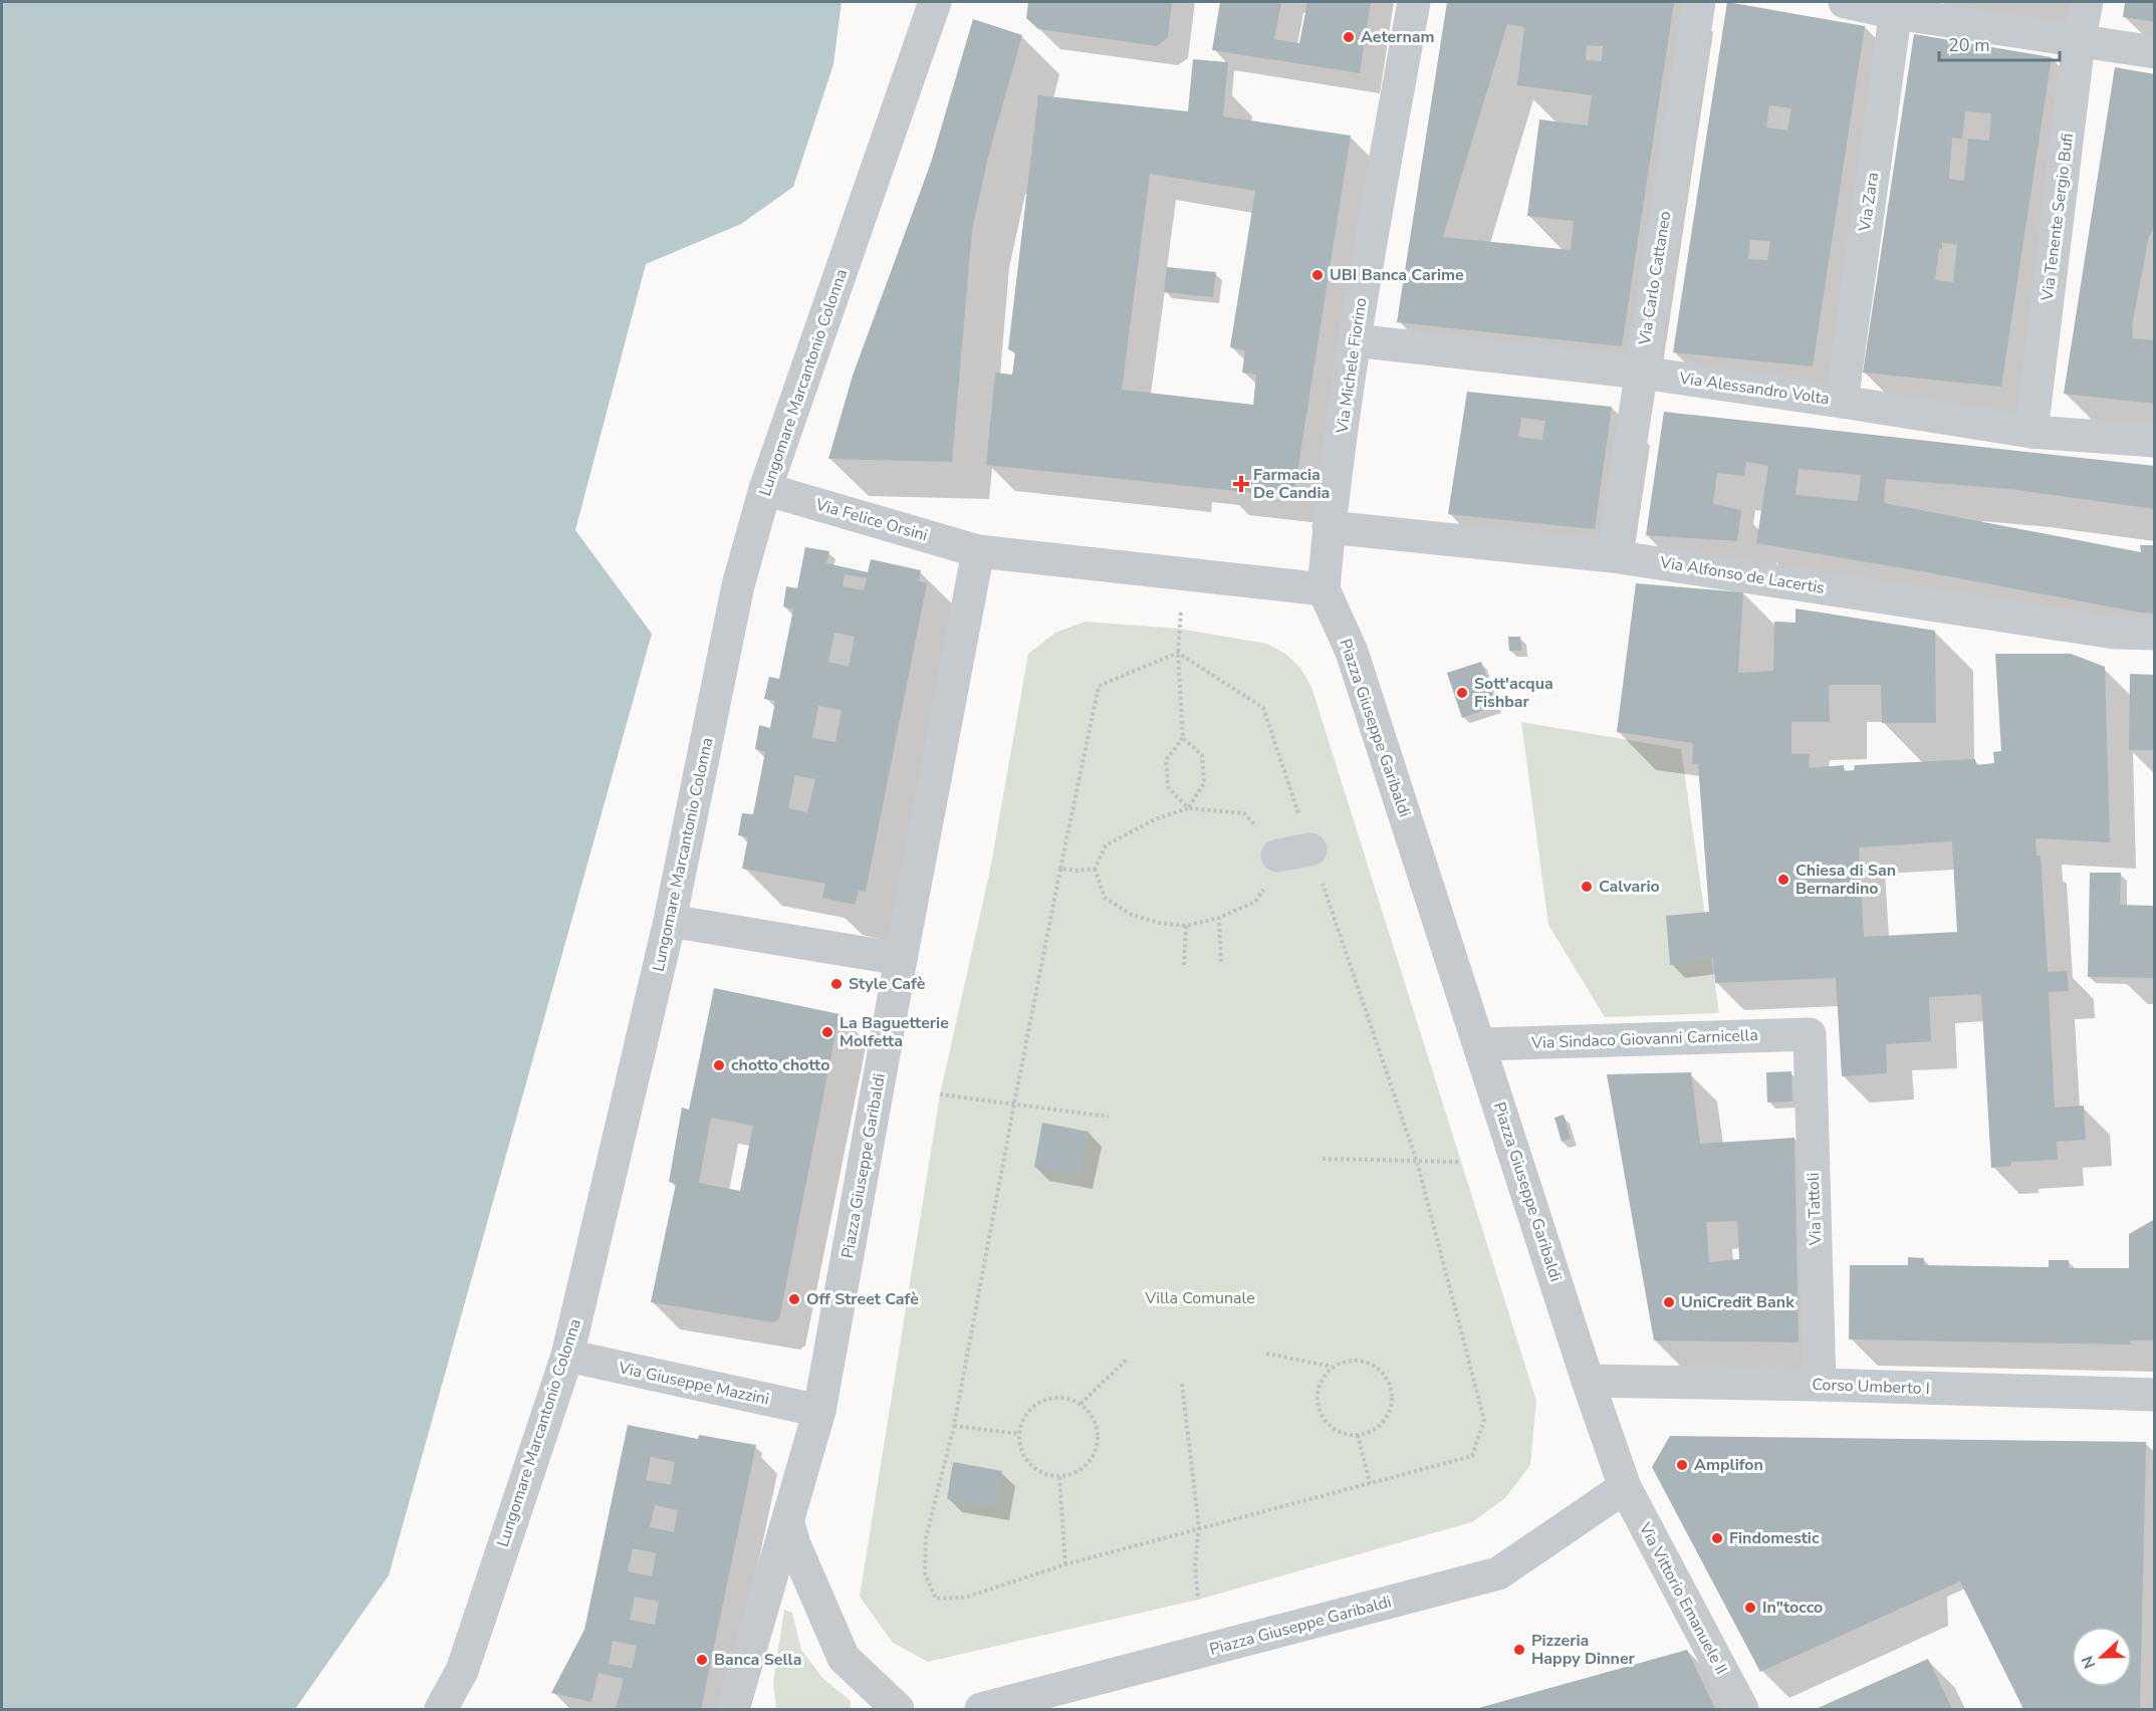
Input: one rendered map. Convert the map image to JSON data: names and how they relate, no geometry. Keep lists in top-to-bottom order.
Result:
{
  "streets": {
    "street": [
      "Via Zara",
      "Via Tenente Sergio Bufi",
      "Via Carlo Cattaneo",
      "Via Michele Fiorino",
      "Lungomare Marcantonio Colonna",
      "Via Alessandro Volta",
      "Via Felice Orsini",
      "Via Alfonso de Lacertis",
      "Piazza Giuseppe Garibaldi",
      "Via Sindaco Giovanni Carnicella",
      "Via Tattoli",
      "Via Giuseppe Mazzini",
      "Corso Umberto I",
      "Via Vittorio Emanuele II"
    ]
  },
  "crossings": [
    ["Via Zara", "Via Alessandro Volta"],
    ["Via Tenente Sergio Bufi", "Via Alessandro Volta"],
    ["Via Carlo Cattaneo", "Via Alessandro Volta"],
    ["Via Carlo Cattaneo", "Via Alfonso de Lacertis"],
    ["Via Michele Fiorino", "Via Alessandro Volta"],
    ["Via Michele Fiorino", "Via Alfonso de Lacertis"],
    ["Via Michele Fiorino", "Piazza Giuseppe Garibaldi"],
    ["Lungomare Marcantonio Colonna", "Via Felice Orsini"],
    ["Lungomare Marcantonio Colonna", "Via Giuseppe Mazzini"],
    ["Via Felice Orsini", "Piazza Giuseppe Garibaldi"],
    ["Piazza Giuseppe Garibaldi", "Via Sindaco Giovanni Carnicella"],
    ["Piazza Giuseppe Garibaldi", "Via Giuseppe Mazzini"],
    ["Piazza Giuseppe Garibaldi", "Corso Umberto I"],
    ["Piazza Giuseppe Garibaldi", "Via Vittorio Emanuele II"],
    ["Via Sindaco Giovanni Carnicella", "Via Tattoli"],
    ["Via Tattoli", "Corso Umberto I"]
  ],
  "parks": ["Villa Comunale"],
  "places": {
    "other": [
      "Aeternam",
      "UBI Banca Carime",
      "Sott'acqua Fishbar",
      "Chiesa di San Bernardino",
      "Calvario",
      "Style Cafè",
      "La Baguetterie Molfetta",
      "chotto chotto",
      "Off Street Cafè",
      "UniCredit Bank",
      "Amplifon",
      "Findomestic",
      "In\"tocco",
      "Pizzeria Happy Dinner",
      "Banca Sella"
    ],
    "health": ["Farmacia De Candia"]
  },
  "scale_bar": "20 m",
  "north": "left"
}
